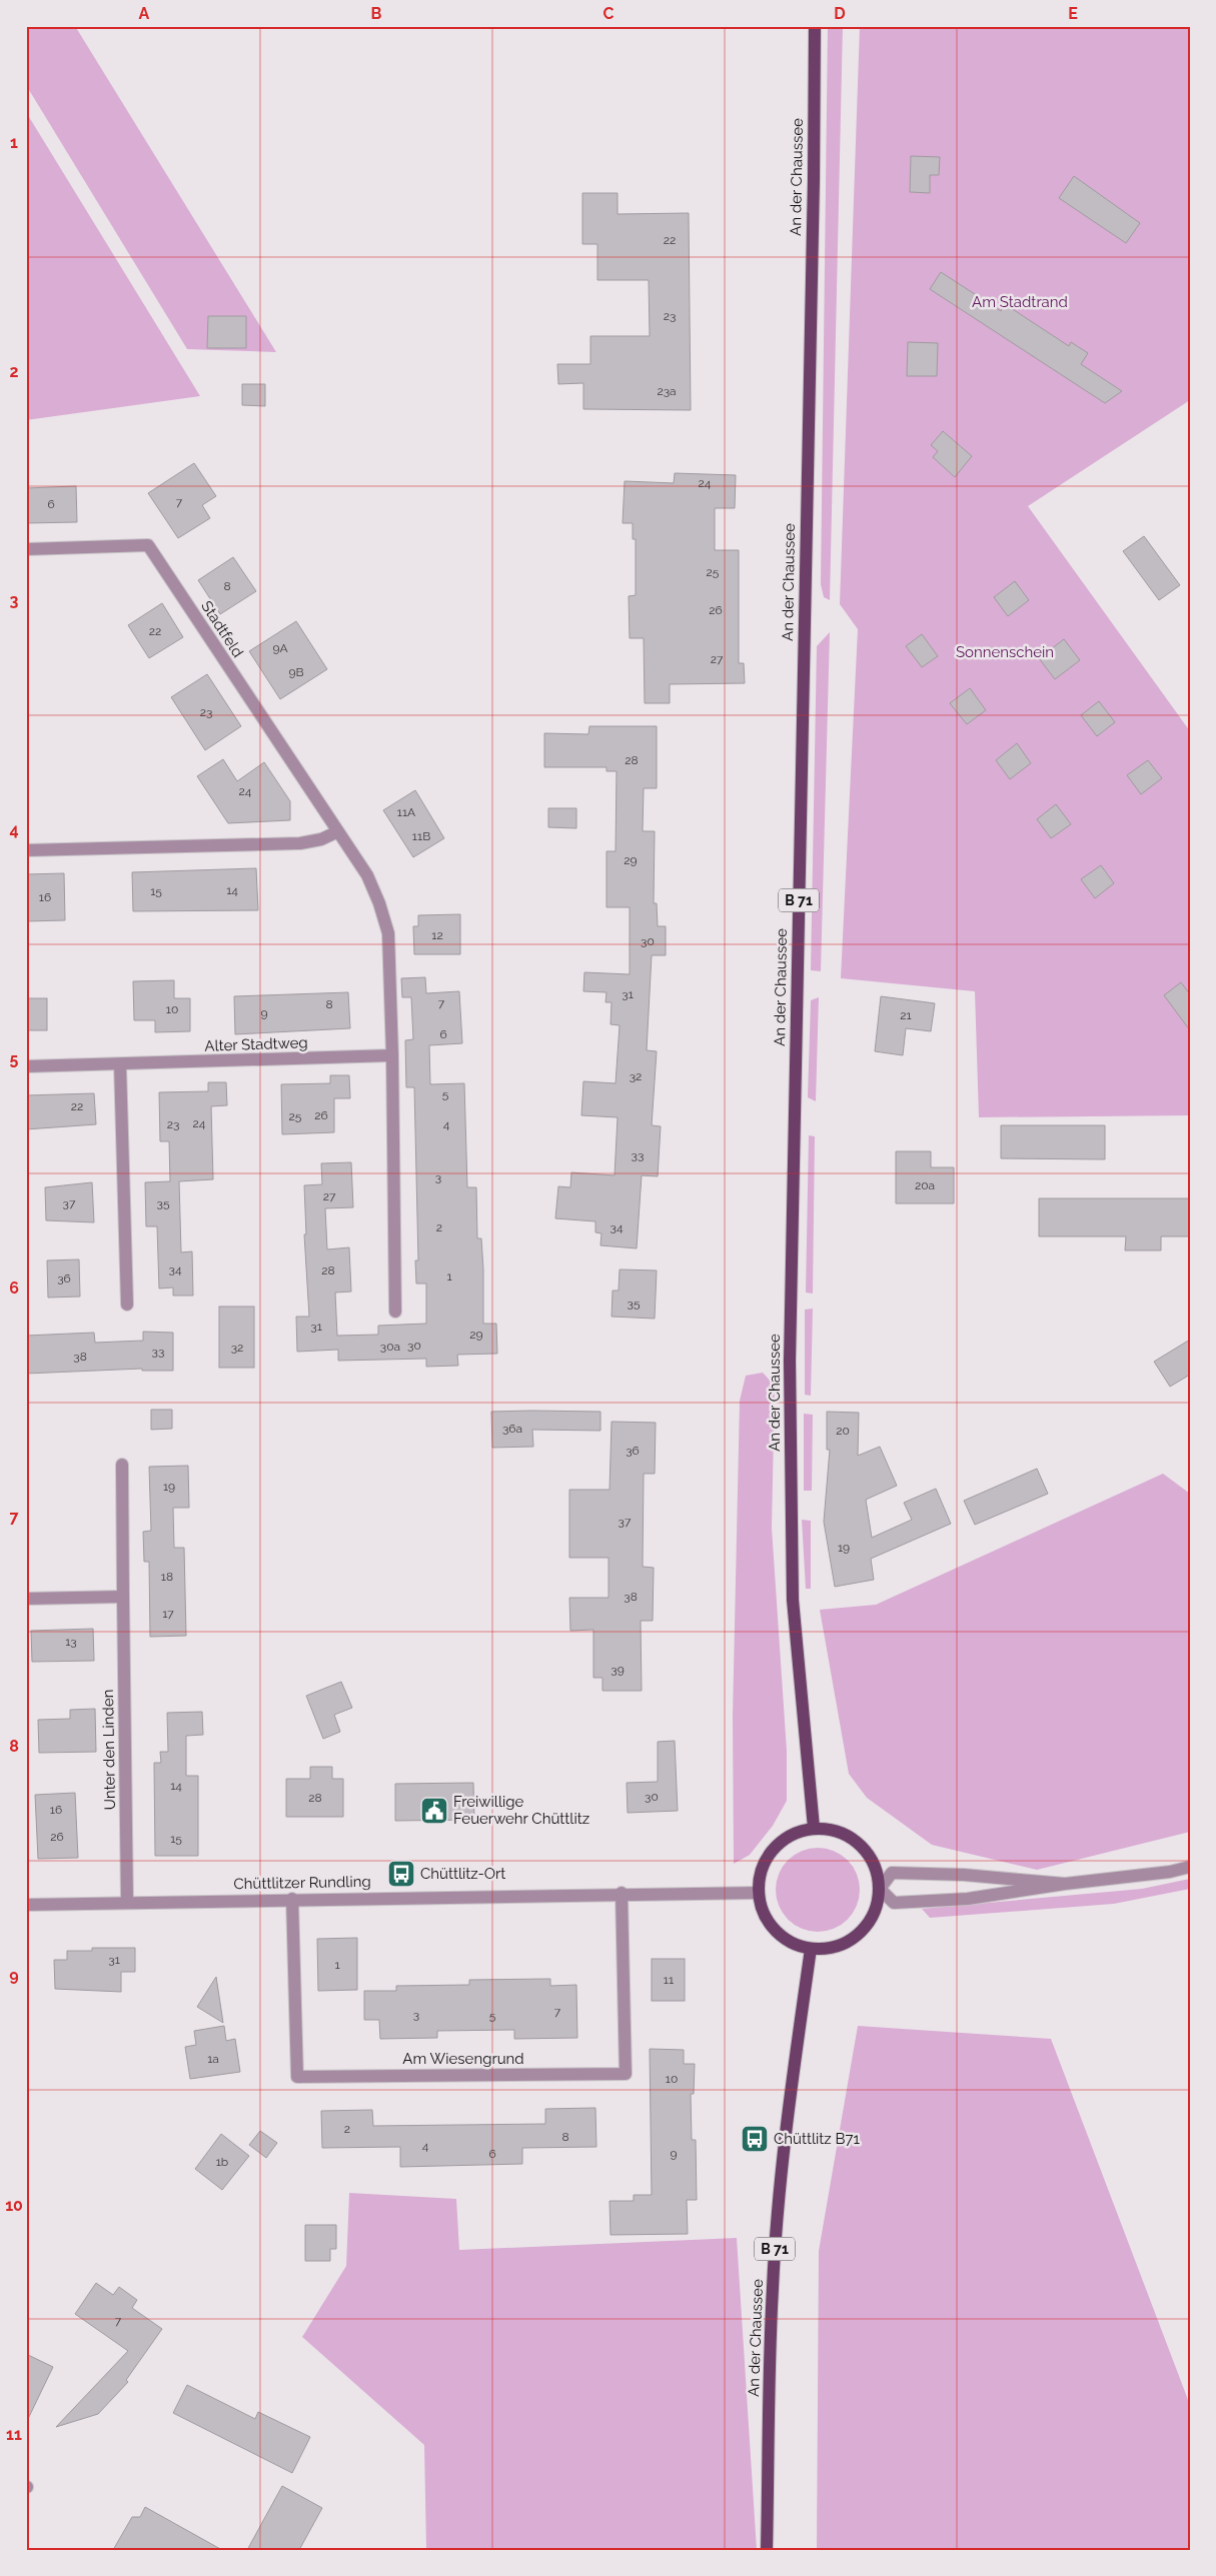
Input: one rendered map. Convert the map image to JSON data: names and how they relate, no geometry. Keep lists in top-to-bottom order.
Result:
{
  "streets": {
    "main road": ["An der Chaussee", "B 71"],
    "street": [
      "Stadtfeld",
      "Alter Stadtweg",
      "Unter den Linden",
      "Chüttlitzer Rundling",
      "Am Wiesengrund"
    ]
  },
  "crossings": [
    ["An der Chaussee", "Chüttlitzer Rundling"],
    ["Stadtfeld", "Alter Stadtweg"],
    ["Unter den Linden", "Chüttlitzer Rundling"],
    ["Chüttlitzer Rundling", "Am Wiesengrund"]
  ],
  "parks": ["Am Stadtrand", "Sonnenschein"],
  "places": {
    "public building": ["Freiwillige Feuerwehr Chüttlitz"],
    "bus stop": ["Chüttlitz-Ort", "Chüttlitz B71"]
  },
  "house_numbers": [
    "22",
    "23",
    "23a",
    "24",
    "7",
    "6",
    "25",
    "8",
    "26",
    "22",
    "9A",
    "27",
    "9B",
    "23",
    "28",
    "24",
    "11A",
    "11B",
    "29",
    "14",
    "15",
    "16",
    "12",
    "30",
    "31",
    "7",
    "8",
    "10",
    "9",
    "21",
    "6",
    "32",
    "5",
    "22",
    "26",
    "25",
    "24",
    "23",
    "4",
    "33",
    "3",
    "20a",
    "27",
    "37",
    "35",
    "2",
    "34",
    "34",
    "28",
    "1",
    "36",
    "35",
    "31",
    "29",
    "30",
    "30a",
    "32",
    "33",
    "38",
    "36a",
    "20",
    "36",
    "19",
    "37",
    "19",
    "18",
    "38",
    "17",
    "13",
    "39",
    "14",
    "30",
    "28",
    "16",
    "26",
    "15",
    "31",
    "1",
    "11",
    "7",
    "3",
    "5",
    "1a",
    "10",
    "2",
    "8",
    "4",
    "6",
    "9",
    "1b",
    "7"
  ],
  "grid": {
    "columns": [
      "A",
      "B",
      "C",
      "D",
      "E"
    ],
    "rows": [
      "1",
      "2",
      "3",
      "4",
      "5",
      "6",
      "7",
      "8",
      "9",
      "10",
      "11"
    ]
  }
}
